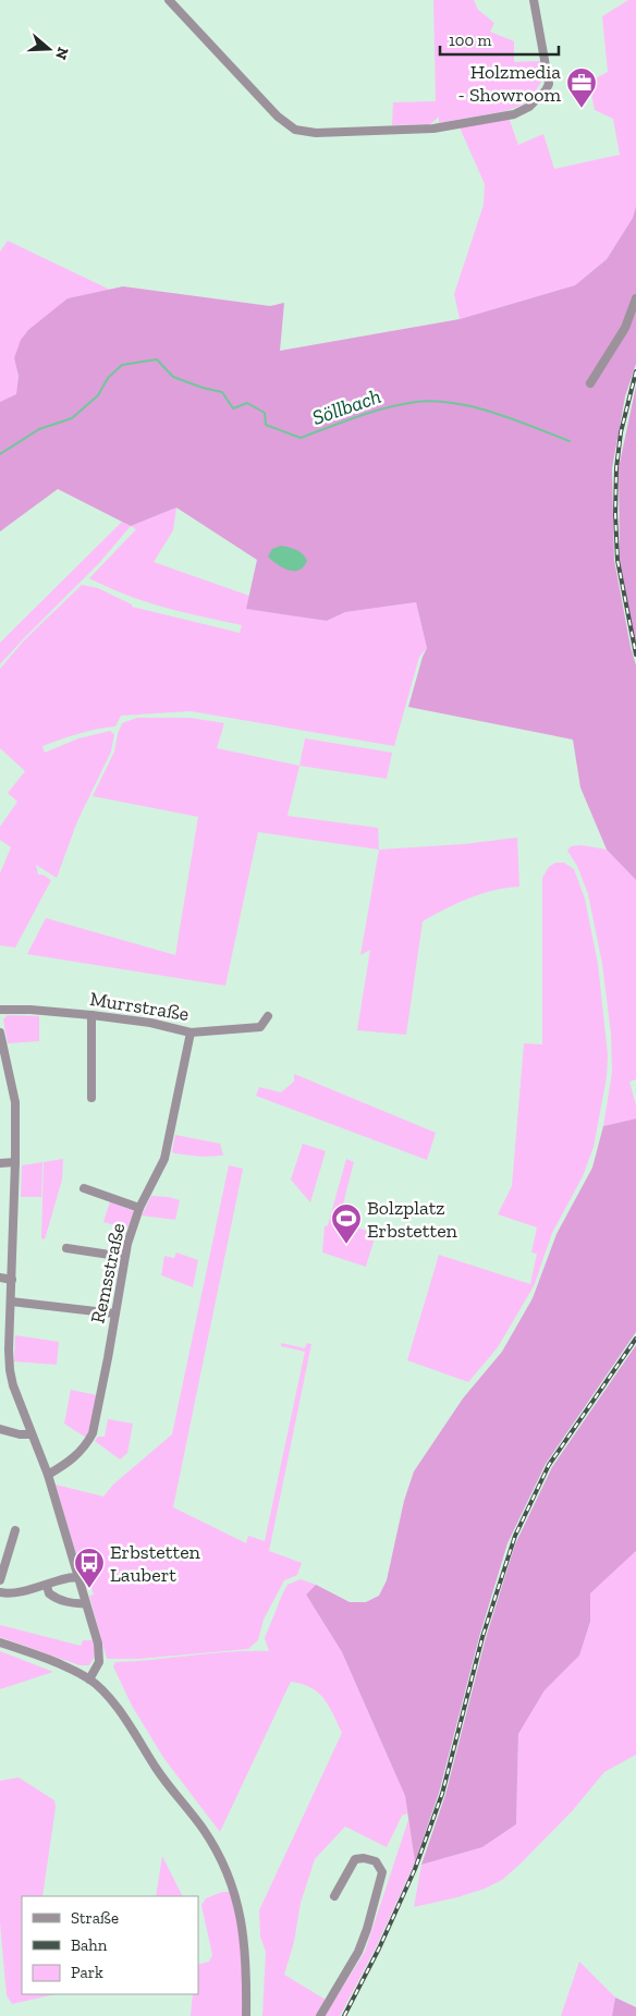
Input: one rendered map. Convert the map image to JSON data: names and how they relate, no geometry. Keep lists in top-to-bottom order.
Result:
{
  "streets": {
    "street": ["Murrstraße", "Remsstraße"]
  },
  "crossings": [
    ["Murrstraße", "Remsstraße"]
  ],
  "water": ["Söllbach"],
  "places": {
    "office": ["Holzmedia - Showroom"],
    "sports": ["Bolzplatz Erbstetten"],
    "bus stop": ["Erbstetten Laubert"]
  },
  "legend": ["Straße", "Bahn", "Park"],
  "scale_bar": "100 m",
  "north": "right"
}
